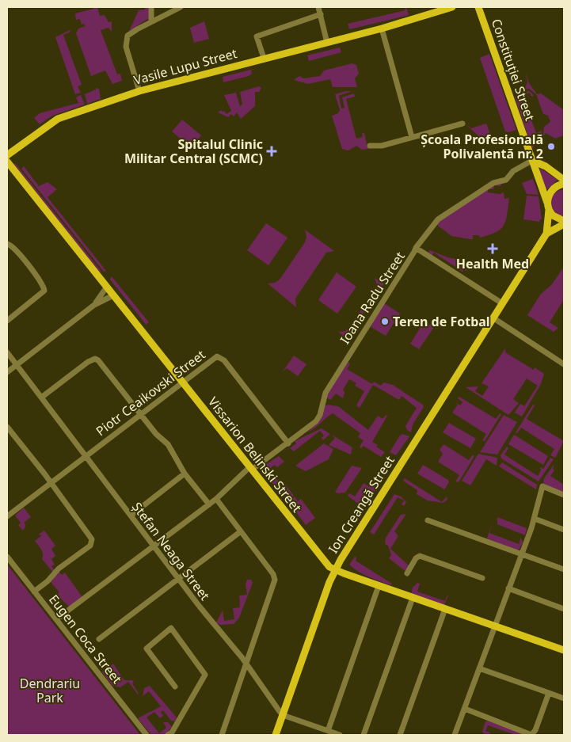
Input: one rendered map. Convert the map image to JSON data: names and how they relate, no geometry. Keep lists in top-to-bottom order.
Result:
{
  "streets": {
    "main road": [
      "Vasile Lupu Street",
      "Constituției Street",
      "Vissarion Belinski Street",
      "Ion Creangă Street"
    ],
    "street": [
      "Ioana Radu Street",
      "Piotr Ceaikovski Street",
      "Ștefan Neaga Street",
      "Eugen Coca Street"
    ]
  },
  "crossings": [
    ["Constituției Street", "Ioana Radu Street"],
    ["Constituției Street", "Ion Creangă Street"],
    ["Ioana Radu Street", "Piotr Ceaikovski Street"],
    ["Ioana Radu Street", "Vissarion Belinski Street"],
    ["Ioana Radu Street", "Ștefan Neaga Street"],
    ["Ioana Radu Street", "Eugen Coca Street"],
    ["Piotr Ceaikovski Street", "Vissarion Belinski Street"],
    ["Piotr Ceaikovski Street", "Ștefan Neaga Street"],
    ["Vissarion Belinski Street", "Ion Creangă Street"],
    ["Ion Creangă Street", "Ștefan Neaga Street"]
  ],
  "parks": ["Dendrariu Park"],
  "places": {
    "other": ["Școala Profesională Polivalentă nr. 2", "Teren de Fotbal"],
    "health": ["Spitalul Clinic Militar Central (SCMC)", "Health Med"]
  }
}
